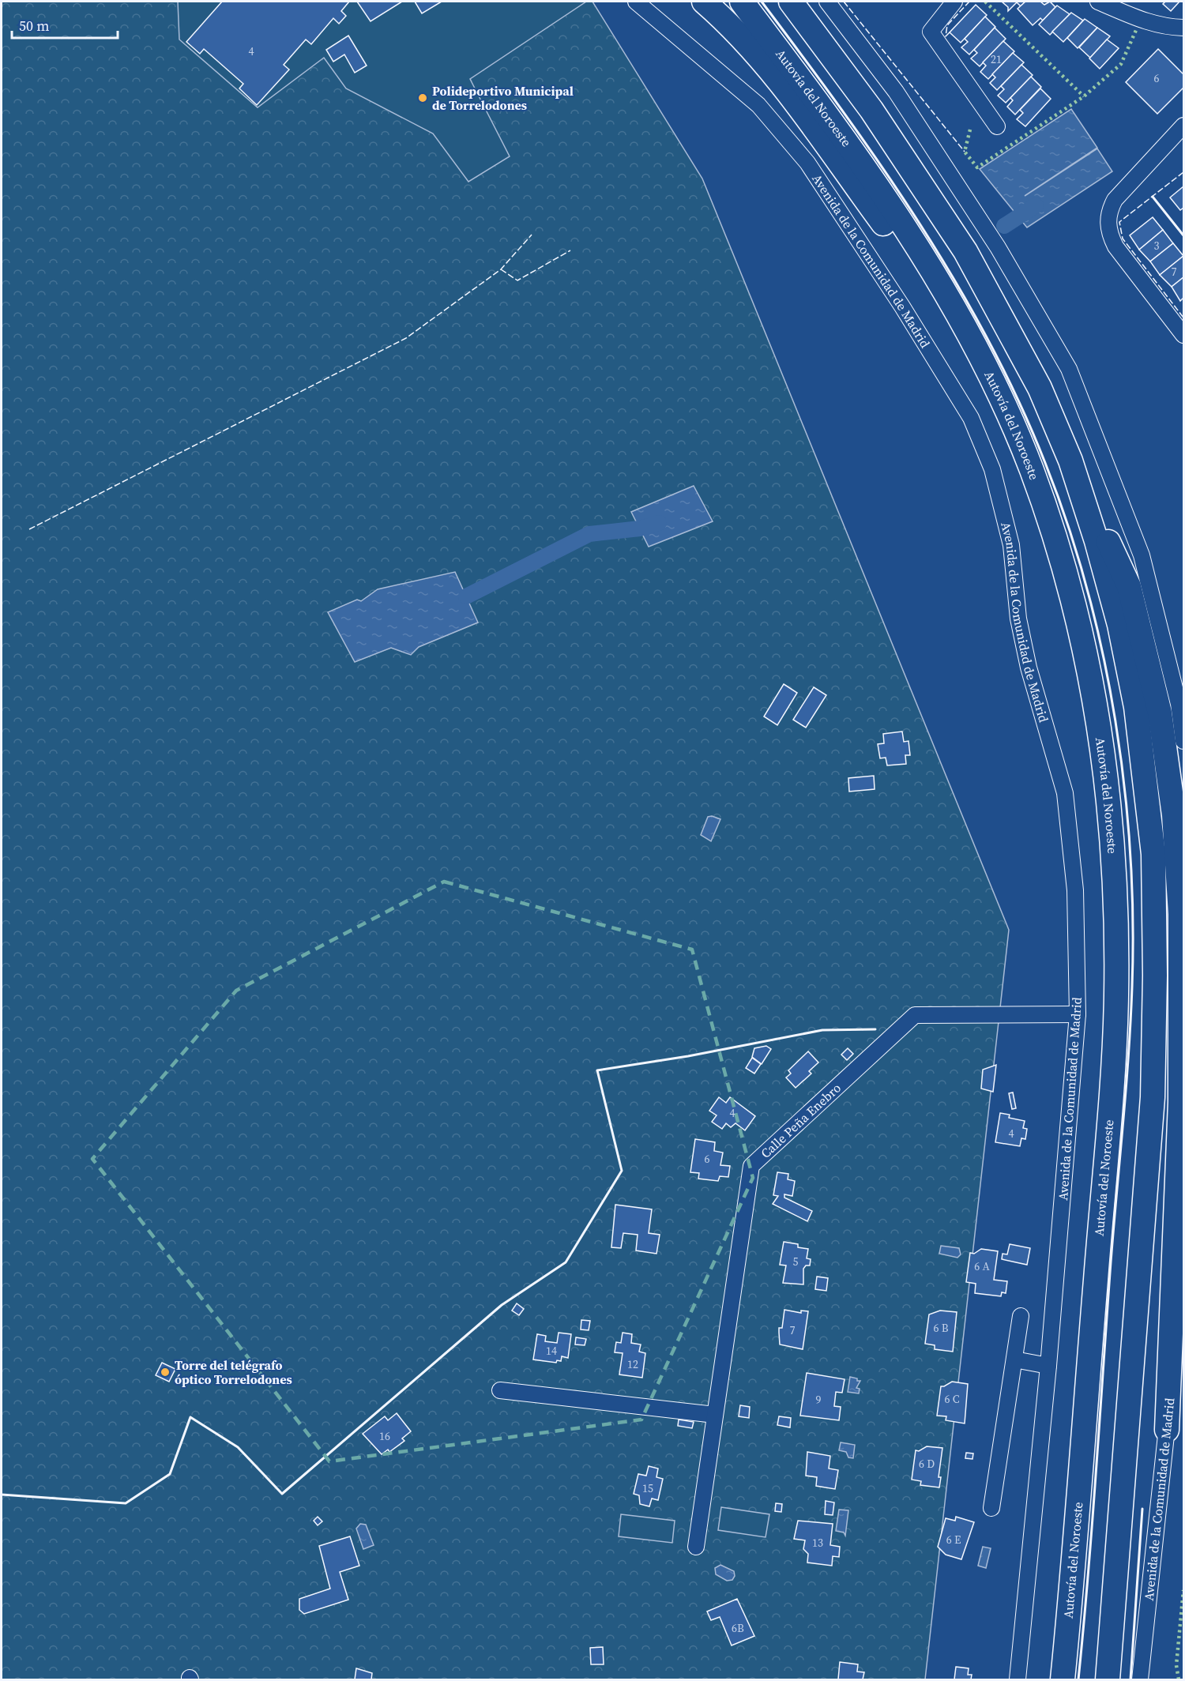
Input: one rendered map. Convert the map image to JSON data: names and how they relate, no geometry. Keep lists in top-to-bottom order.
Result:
{
  "streets": {
    "highway": ["Autovía del Noroeste"],
    "street": ["Avenida de la Comunidad de Madrid", "Calle Peña Enebro"]
  },
  "crossings": [
    ["Avenida de la Comunidad de Madrid", "Calle Peña Enebro"]
  ],
  "places": ["Polideportivo Municipal de Torrelodones", "Torre del telégrafo óptico Torrelodones"],
  "house_numbers": [
    "4",
    "21",
    "6",
    "3",
    "7",
    "4",
    "4",
    "6",
    "5",
    "6 A",
    "6 B",
    "7",
    "14",
    "12",
    "6 C",
    "9",
    "16",
    "6 D",
    "15",
    "6 E",
    "13",
    "6B"
  ],
  "scale_bar": "50 m"
}
